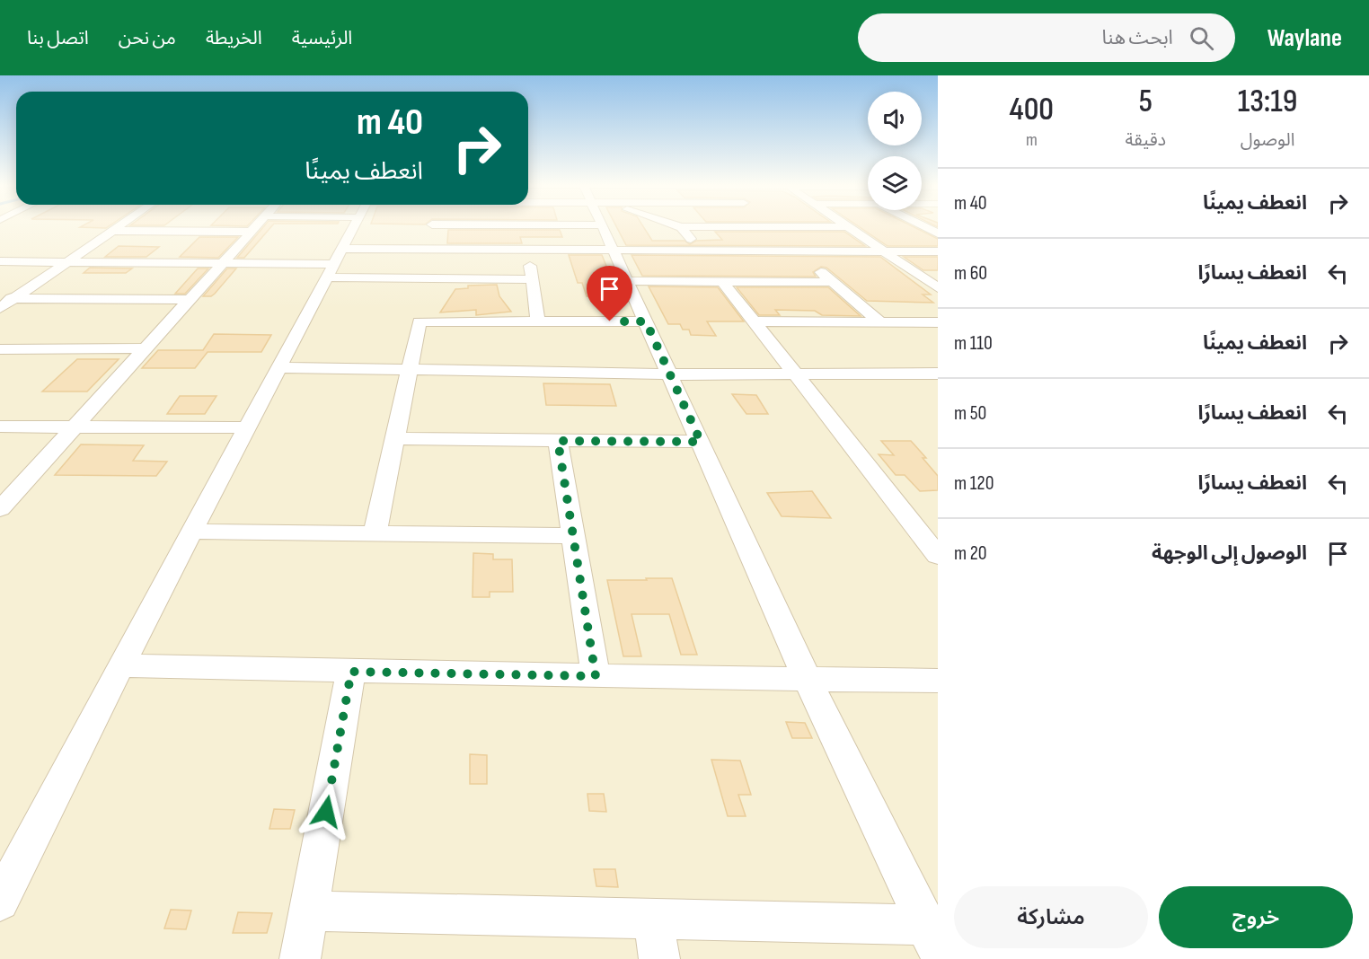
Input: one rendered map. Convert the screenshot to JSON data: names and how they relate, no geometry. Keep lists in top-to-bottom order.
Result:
{
  "page": {
    "header": "Waylane",
    "search": "ابحث هنا",
    "nav": [
      "الرئيسية",
      "الخريطة",
      "من نحن",
      "اتصل بنا"
    ],
    "eta": [
      "13:19",
      "الوصول",
      "5",
      "دقيقة",
      "400",
      "m"
    ],
    "turn": ["40 m", "انعطف يمينًا"],
    "list": [
      {
        "name": "انعطف يمينًا",
        "value": "40 m"
      },
      {
        "name": "انعطف يسارًا",
        "value": "60 m"
      },
      {
        "name": "انعطف يمينًا",
        "value": "110 m"
      },
      {
        "name": "انعطف يسارًا",
        "value": "50 m"
      },
      {
        "name": "انعطف يسارًا",
        "value": "120 m"
      },
      {
        "name": "الوصول إلى الوجهة",
        "value": "20 m"
      }
    ],
    "buttons": ["خروج", "مشاركة"]
  }
}
